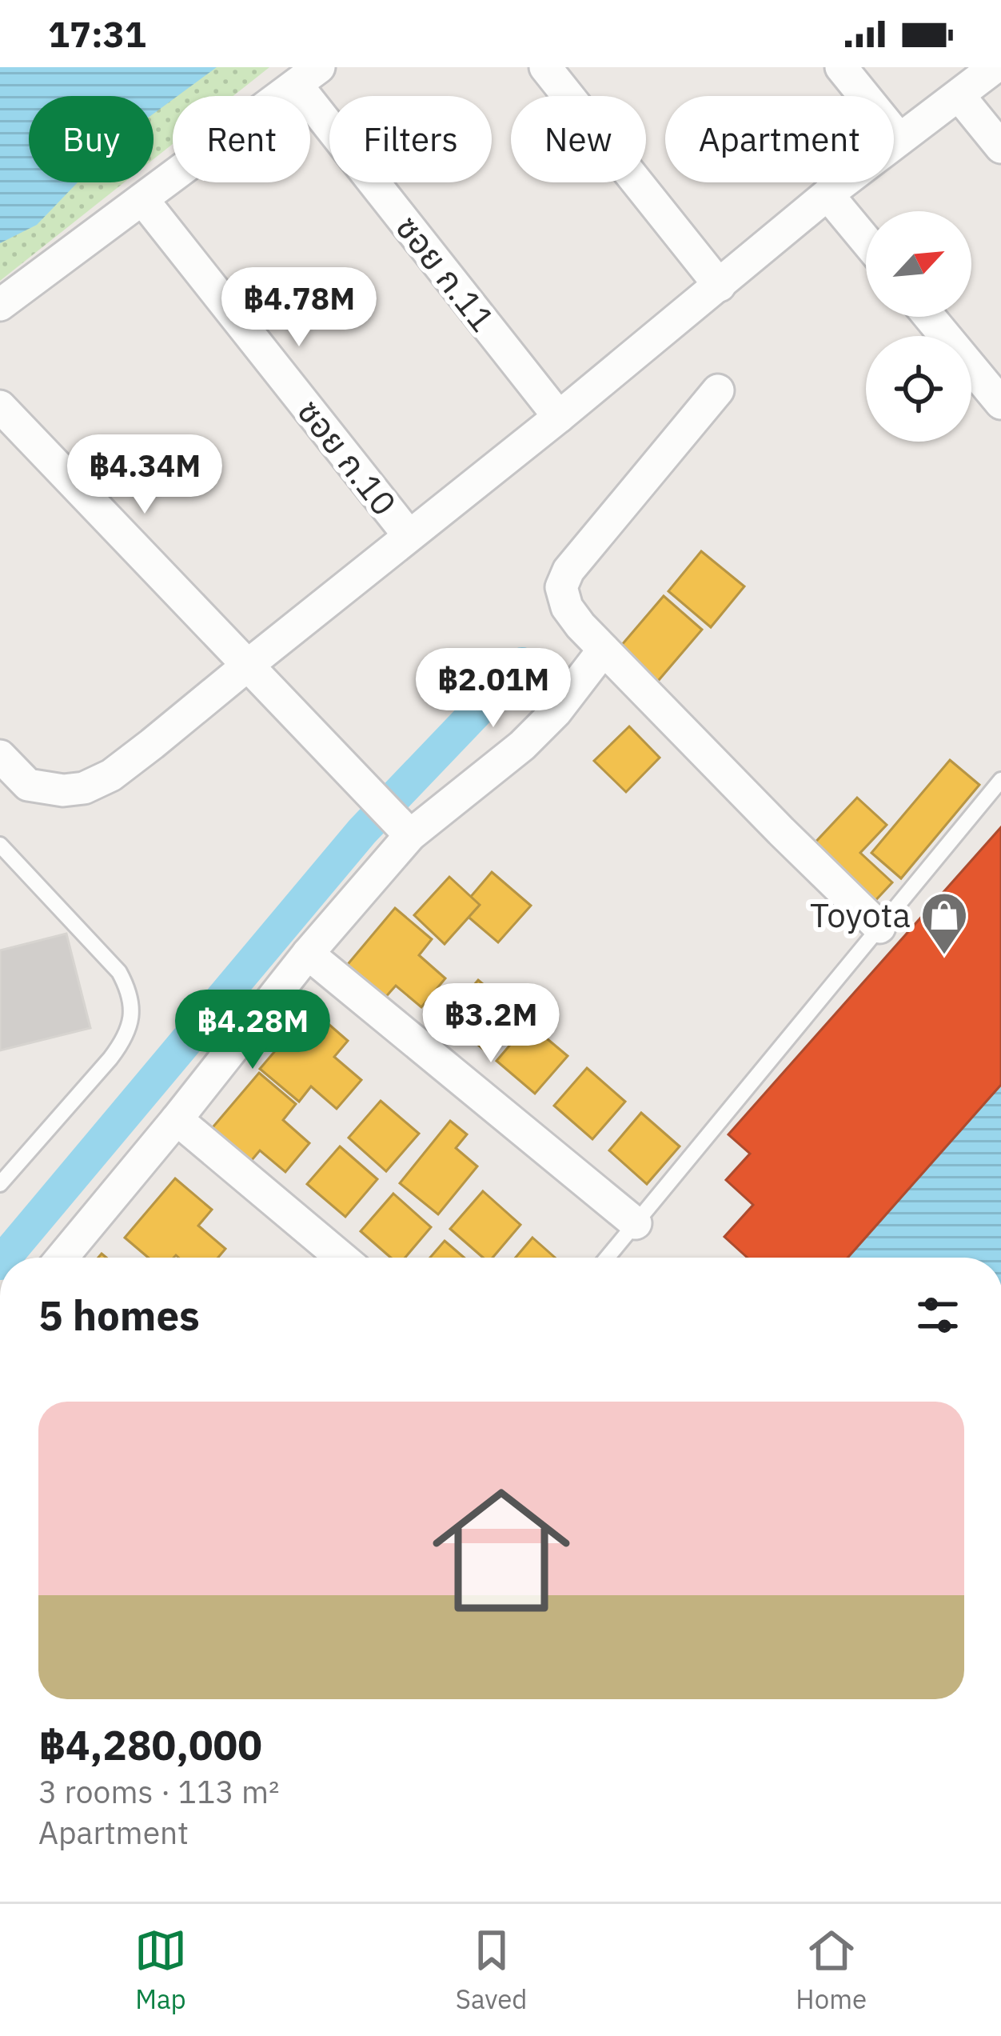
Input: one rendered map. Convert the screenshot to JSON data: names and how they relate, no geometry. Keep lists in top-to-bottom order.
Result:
{
  "streets": {
    "street": ["ซอย ก.11", "ซอย ก.10"]
  },
  "places": {
    "shop": ["Toyota"]
  },
  "north": "top right",
  "page": {
    "status": "17:31",
    "chip": [
      "Buy",
      "Rent",
      "Filters",
      "New",
      "Apartment"
    ],
    "price": [
      "฿4.78M",
      "฿4.34M",
      "฿2.01M",
      "฿3.2M",
      "฿4.28M"
    ],
    "heading": "5 homes",
    "list": [
      {
        "name": "฿4,280,000",
        "note": "3 rooms · 113 m² · Apartment"
      }
    ],
    "tabs": ["Map", "Saved", "Home"]
  }
}
